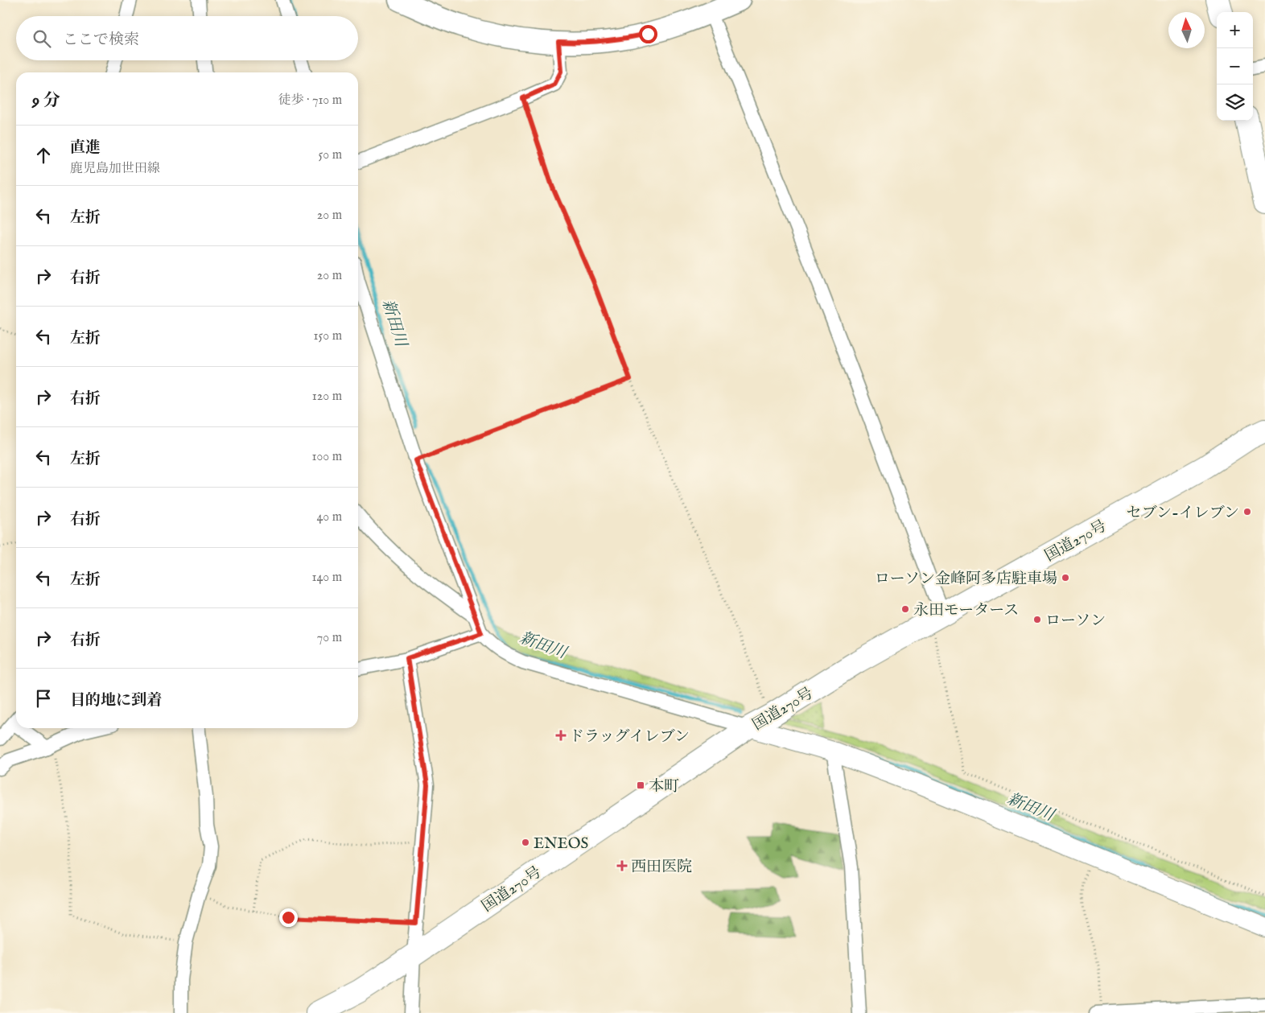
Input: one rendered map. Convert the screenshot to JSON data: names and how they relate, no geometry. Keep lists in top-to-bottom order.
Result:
{
  "streets": {
    "highway": ["国道270号"]
  },
  "water": ["新田川"],
  "places": {
    "other": [
      "セブン-イレブン",
      "ローソン金峰阿多店駐車場",
      "永田モータース",
      "ローソン",
      "ENEOS"
    ],
    "health": ["ドラッグイレブン", "西田医院"],
    "transit": ["本町"]
  },
  "north": "top",
  "page": {
    "map_buttons": ["+", "−"],
    "search": "ここで検索",
    "heading": ["9 分", "徒歩 · 710 m"],
    "list": [
      ["直進", "鹿児島加世田線", "50 m"],
      ["左折", "20 m"],
      ["右折", "20 m"],
      ["左折", "150 m"],
      ["右折", "120 m"],
      ["左折", "100 m"],
      ["右折", "40 m"],
      ["左折", "140 m"],
      ["右折", "70 m"],
      "目的地に到着"
    ]
  }
}
